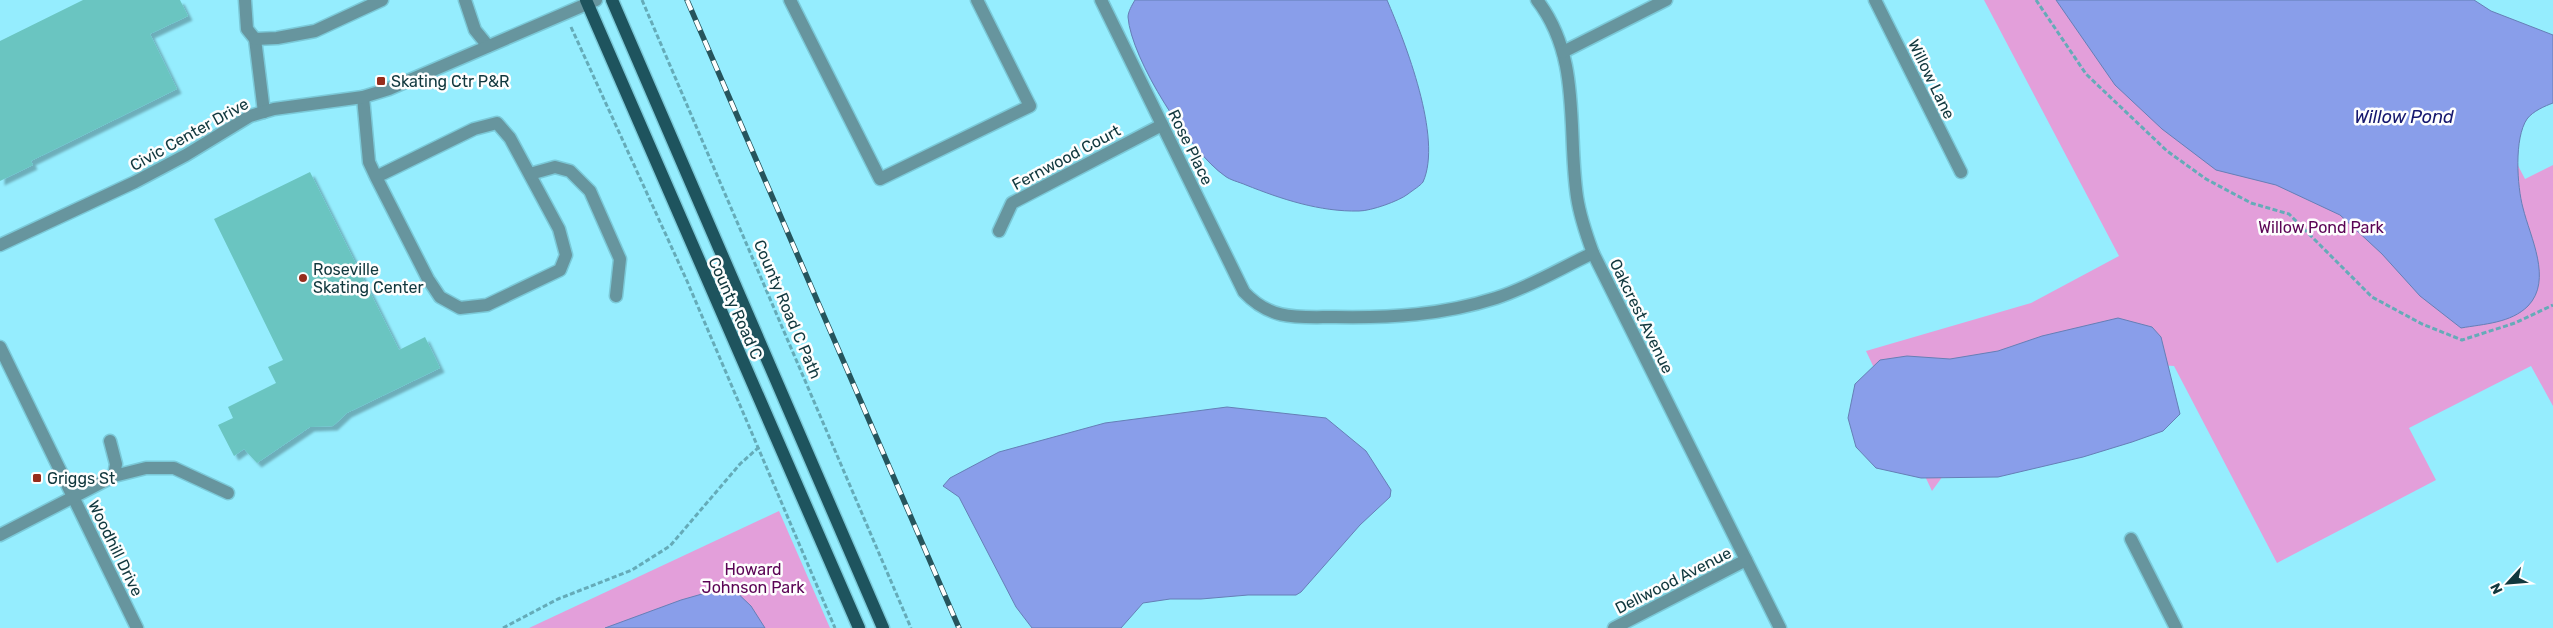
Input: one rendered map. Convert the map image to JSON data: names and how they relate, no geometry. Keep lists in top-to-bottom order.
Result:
{
  "streets": {
    "main road": ["County Road C"],
    "street": [
      "Willow Lane",
      "Civic Center Drive",
      "Rose Place",
      "Fernwood Court",
      "Oakcrest Avenue",
      "Woodhill Drive",
      "Dellwood Avenue"
    ],
    "path": ["County Road C Path"]
  },
  "crossings": [
    ["Civic Center Drive", "County Road C"],
    ["Rose Place", "Fernwood Court"],
    ["Rose Place", "Oakcrest Avenue"],
    ["Oakcrest Avenue", "Dellwood Avenue"]
  ],
  "water": ["Willow Pond"],
  "parks": ["Willow Pond Park", "Howard Johnson Park"],
  "places": {
    "transit": ["Skating Ctr P&R", "Griggs St"],
    "other": ["Roseville Skating Center"]
  },
  "north": "bottom left"
}
